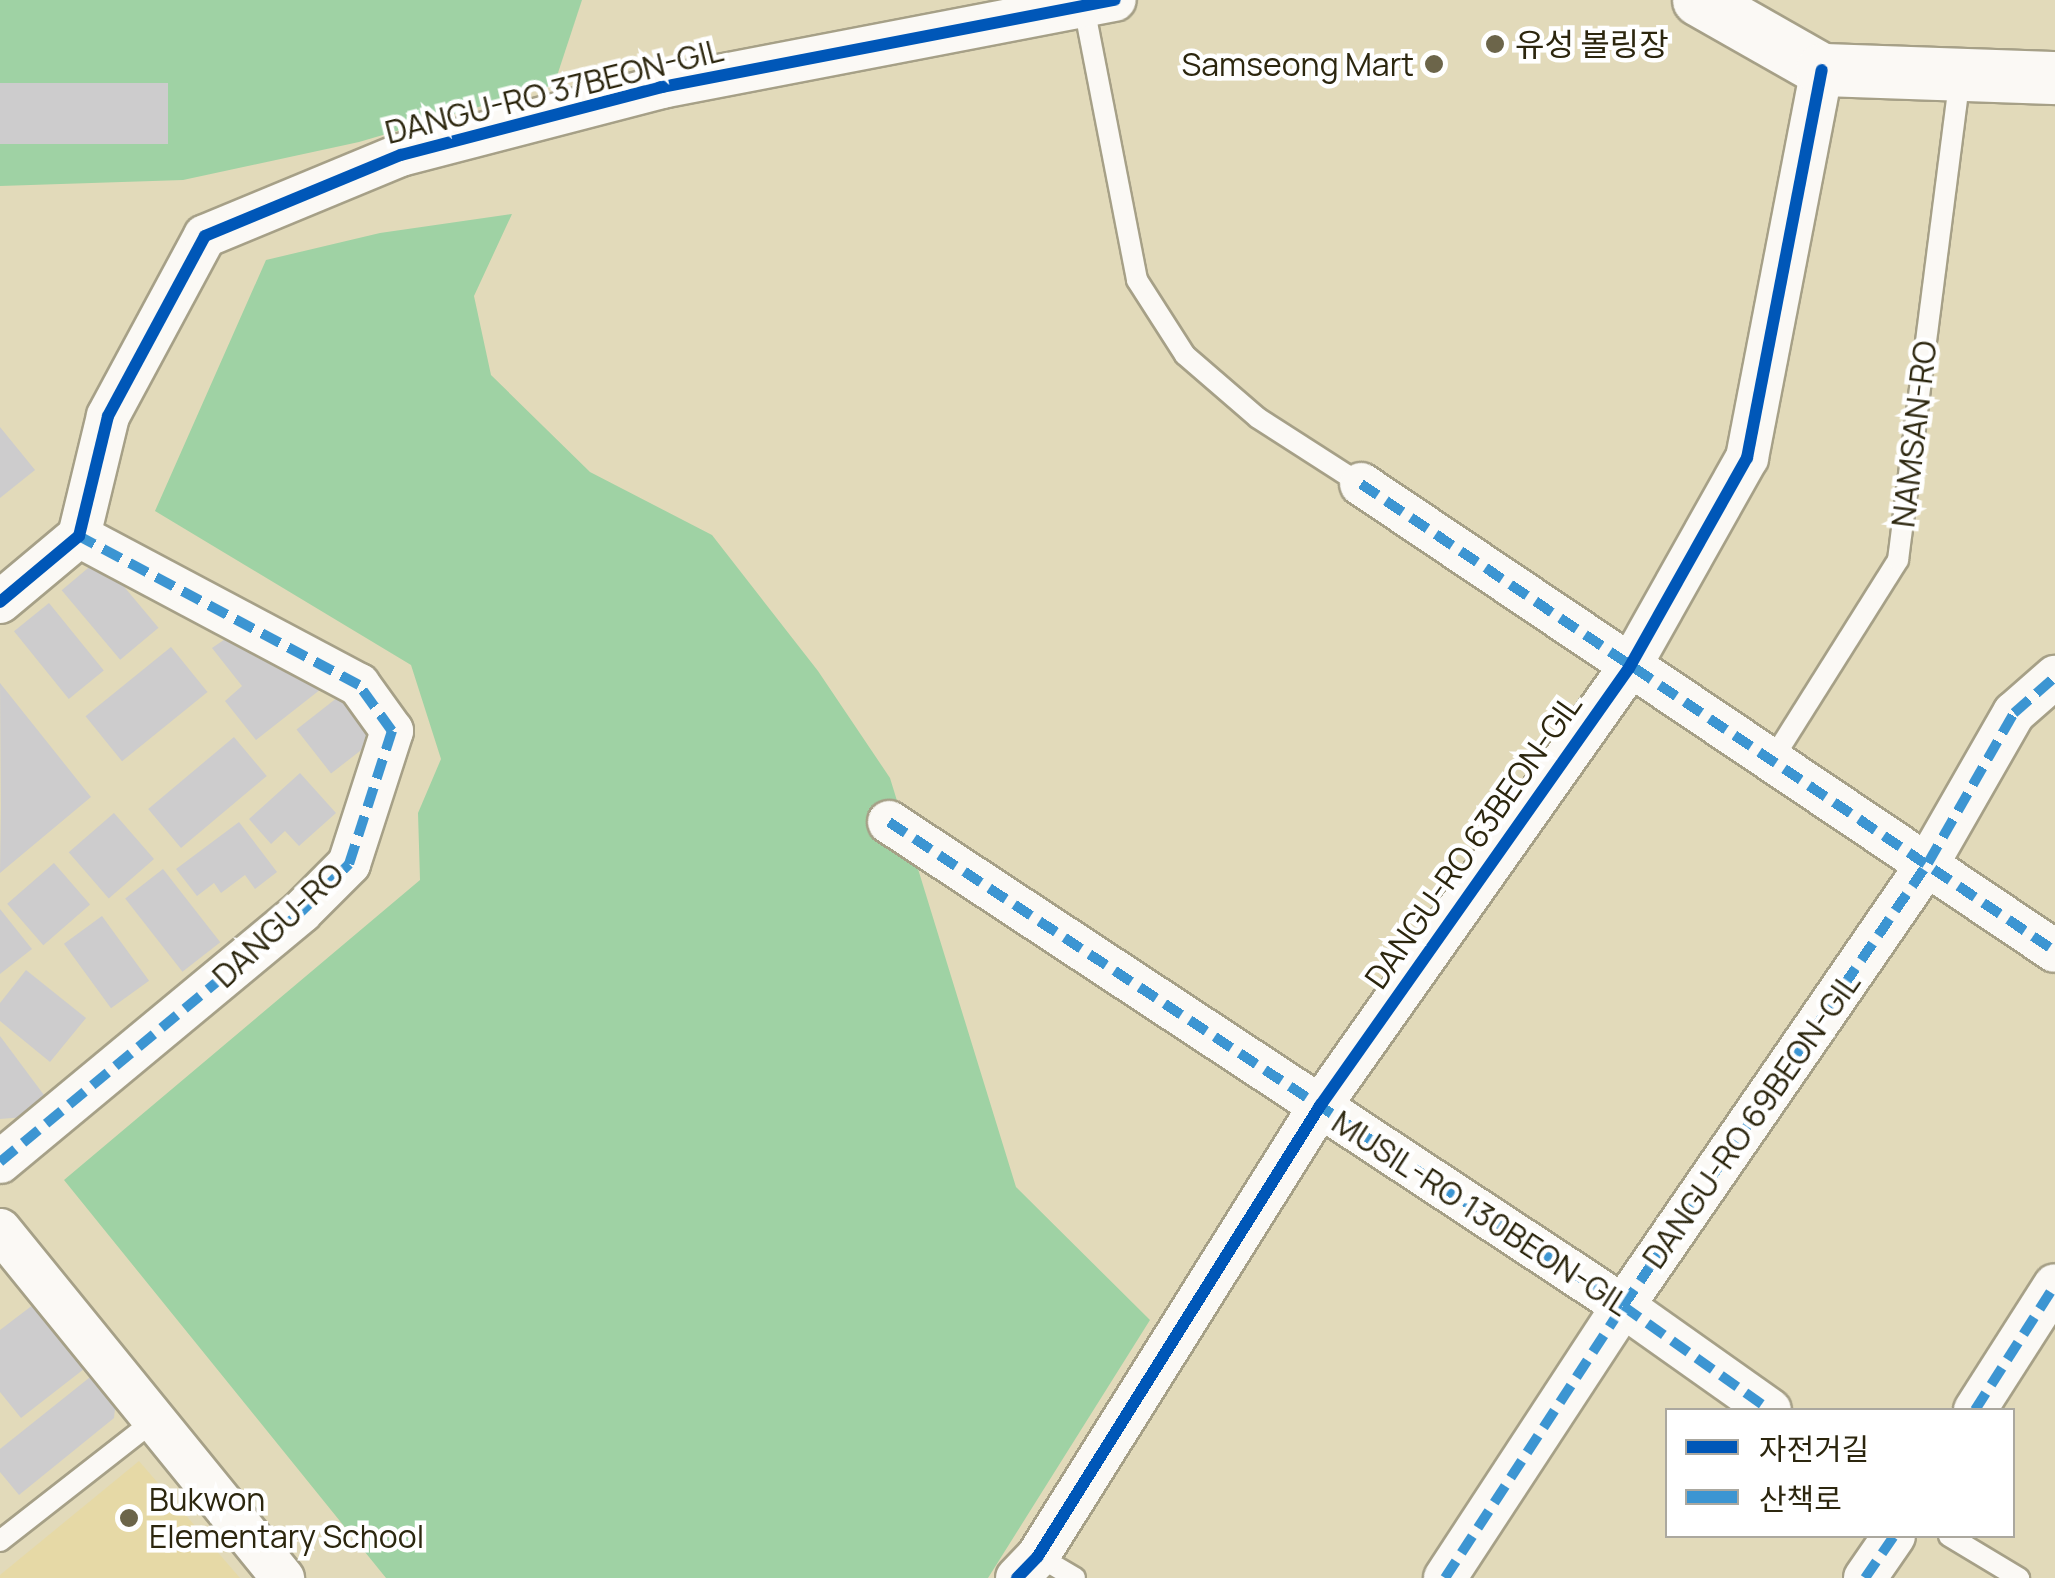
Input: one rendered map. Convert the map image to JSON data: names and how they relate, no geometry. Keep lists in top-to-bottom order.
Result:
{
  "streets": {
    "street": [
      "DANGU-RO 37BEON-GIL",
      "DANGU-RO 63BEON-GIL",
      "DANGU-RO",
      "DANGU-RO 69BEON-GIL",
      "MUSIL-RO 130BEON-GIL"
    ],
    "lane": ["NAMSAN-RO"]
  },
  "crossings": [
    ["DANGU-RO 37BEON-GIL", "DANGU-RO"],
    ["DANGU-RO 63BEON-GIL", "MUSIL-RO 130BEON-GIL"],
    ["DANGU-RO 69BEON-GIL", "MUSIL-RO 130BEON-GIL"]
  ],
  "places": ["유성 볼링장", "Samseong Mart", "Bukwon Elementary School"],
  "legend": ["자전거길", "산책로"]
}
